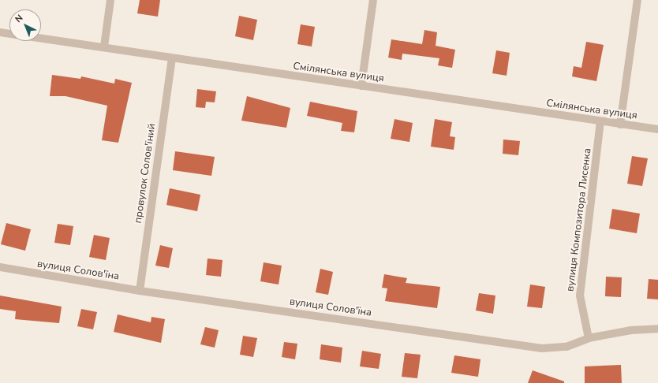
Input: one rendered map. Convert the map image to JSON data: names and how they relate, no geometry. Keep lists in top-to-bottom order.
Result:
{
  "streets": {
    "street": [
      "Смілянська вулиця",
      "провулок Солов'їний",
      "вулиця Композитора Лисенка",
      "вулиця Солов'їна"
    ]
  },
  "crossings": [
    ["Смілянська вулиця", "провулок Солов'їний"],
    ["Смілянська вулиця", "вулиця Композитора Лисенка"],
    ["провулок Солов'їний", "вулиця Солов'їна"],
    ["вулиця Композитора Лисенка", "вулиця Солов'їна"]
  ],
  "north": "top left"
}
